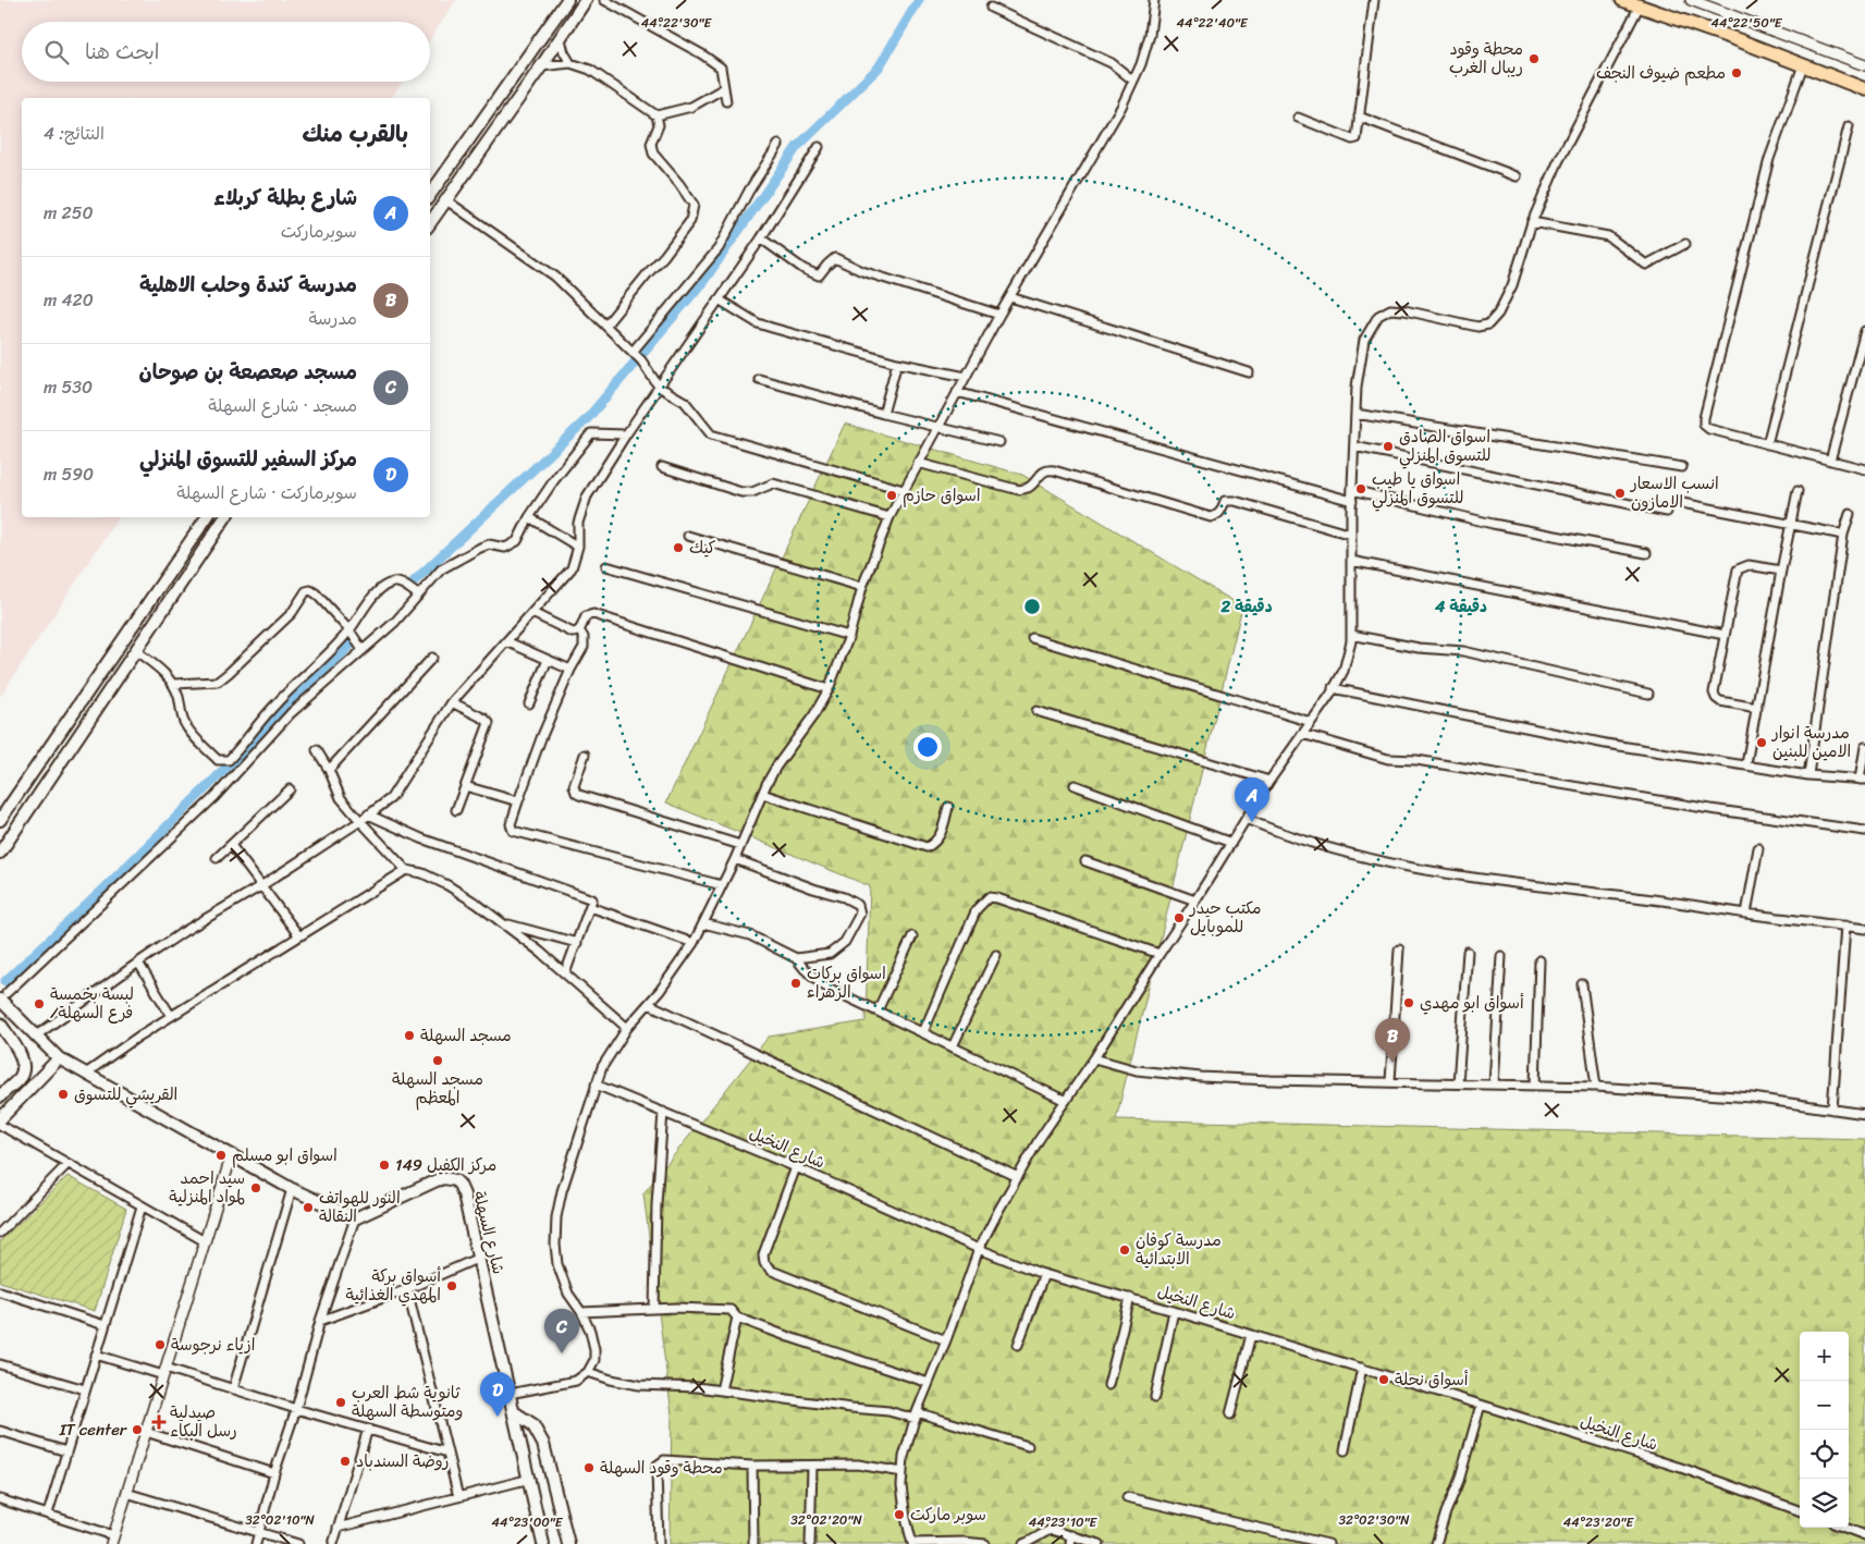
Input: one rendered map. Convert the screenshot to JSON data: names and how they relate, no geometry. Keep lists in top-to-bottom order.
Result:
{
  "streets": {
    "main road": ["شارع السهلة"],
    "street": ["شارع النخيل"]
  },
  "places": {
    "other": [
      "محطة وقود ريبال الغرب",
      "مطعم ضيوف النجف",
      "اسواق الصادق للتسوق المنزلي",
      "اسواق يا طيب للتسوق المنزلي",
      "انسب الاسعار الامازون",
      "اسواق حازم",
      "كيك",
      "مدرسة انوار الامين للبنين",
      "مكتب حيدر للموبايل",
      "اسواق بركات الزهراء",
      "أسواق ابو مهدي",
      "لبسة بخمسة /فرع السهلة",
      "مسجد السهلة",
      "مسجد السهلة المعظم",
      "القريشي للتسوق",
      "اسواق ابو مسلم",
      "مركز الكفيل 149",
      "سيد احمد لمواد المنزلية",
      "النور للهواتف النقالة",
      "مدرسة كوفان الابتدائية",
      "أسواق بركة المهدي الغذائية",
      "ازياء نرجوسة",
      "أسواق نحلة",
      "ثانوية شط العرب ومتوسطة السهلة",
      "IT center",
      "روضة السندباد",
      "محطة وقود السهلة",
      "سوبر ماركت"
    ],
    "health": ["صيدلية رسل البكاء"]
  },
  "page": {
    "search": "ابحث هنا",
    "heading": ["بالقرب منك", "النتائج: 4"],
    "list": [
      {
        "mark": "A",
        "name": "شارع بطلة كربلاء",
        "note": "سوبرماركت",
        "value": "250 m"
      },
      {
        "mark": "B",
        "name": "مدرسة كندة وحلب الاهلية",
        "note": "مدرسة",
        "value": "420 m"
      },
      {
        "mark": "C",
        "name": "مسجد صعصعة بن صوحان",
        "note": "مسجد · شارع السهلة",
        "value": "530 m"
      },
      {
        "mark": "D",
        "name": "مركز السفير للتسوق المنزلي",
        "note": "سوبرماركت · شارع السهلة",
        "value": "590 m"
      }
    ],
    "pins": [
      "A",
      "B",
      "C",
      "D"
    ],
    "map_buttons": ["+", "−"]
  },
  "coordinates": [
    "44°22'30\"E",
    "44°22'40\"E",
    "44°22'50\"E",
    "32°02'10\"N",
    "32°02'20\"N",
    "32°02'30\"N",
    "44°23'00\"E",
    "44°23'10\"E",
    "44°23'20\"E"
  ],
  "rings": ["2 دقيقة", "4 دقيقة"]
}
